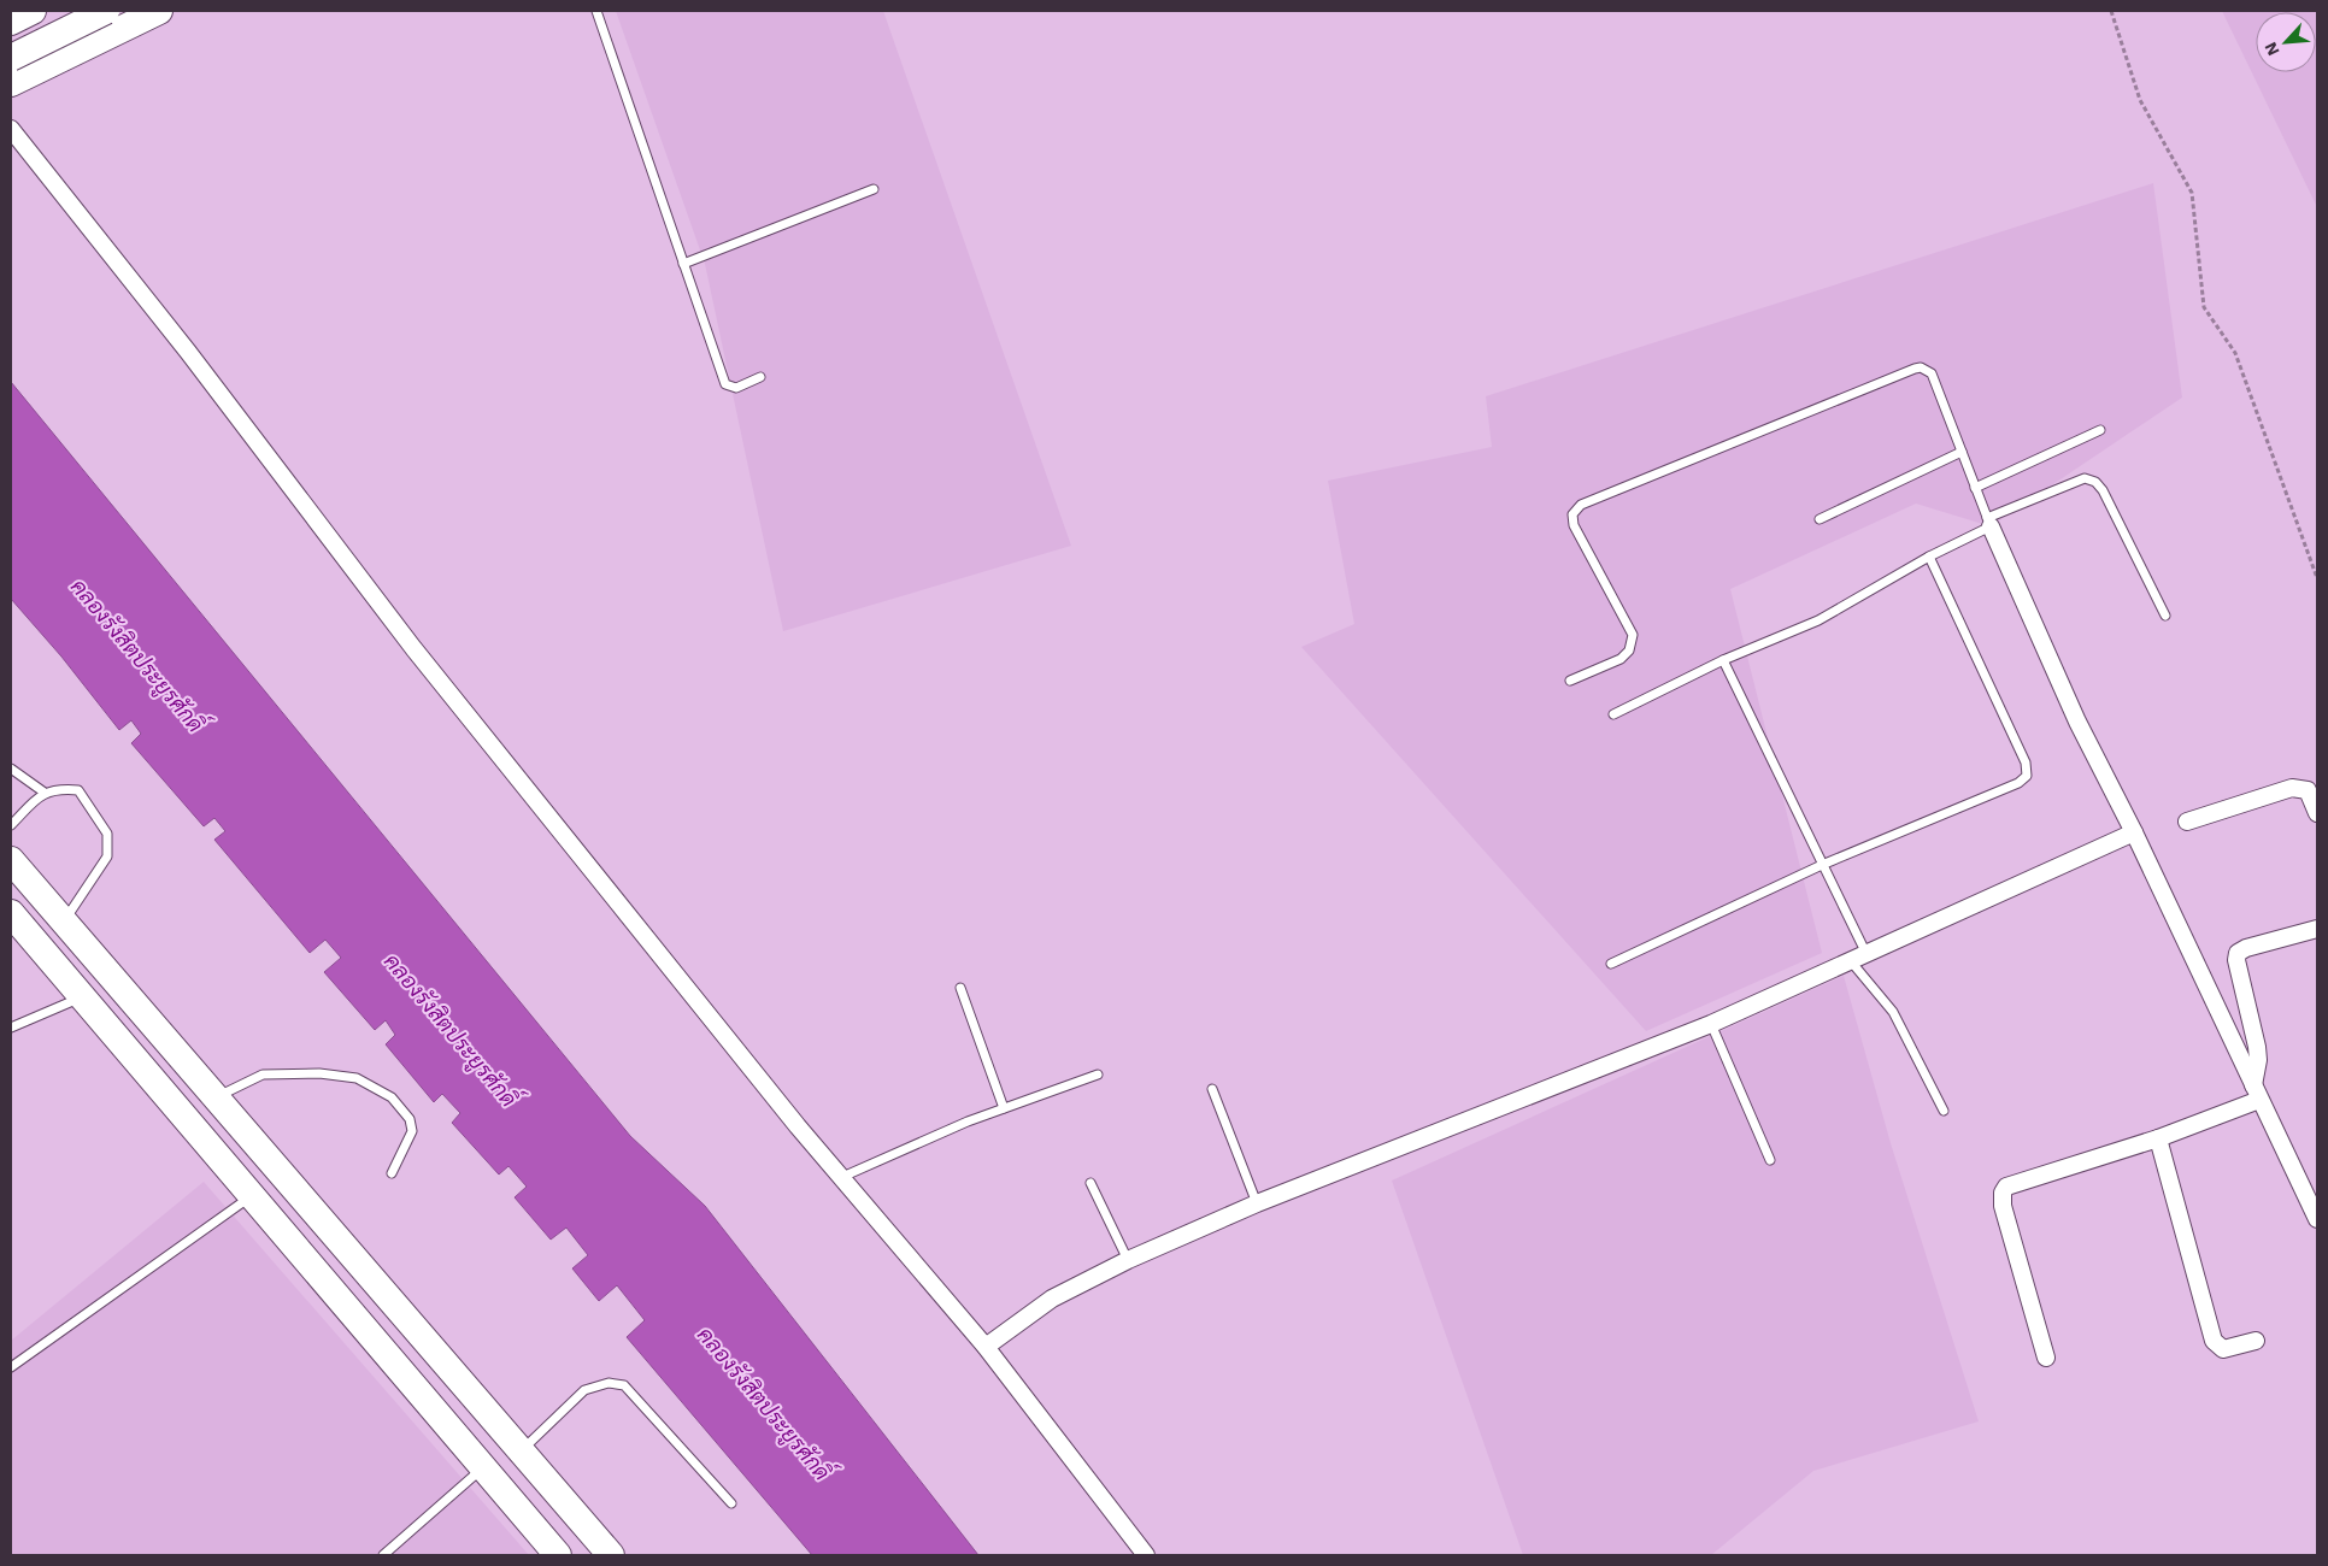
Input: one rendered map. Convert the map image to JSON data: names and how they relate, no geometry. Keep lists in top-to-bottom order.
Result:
{
  "water": ["คลองรังสิตประยูรศักดิ์"],
  "north": "bottom left"
}
